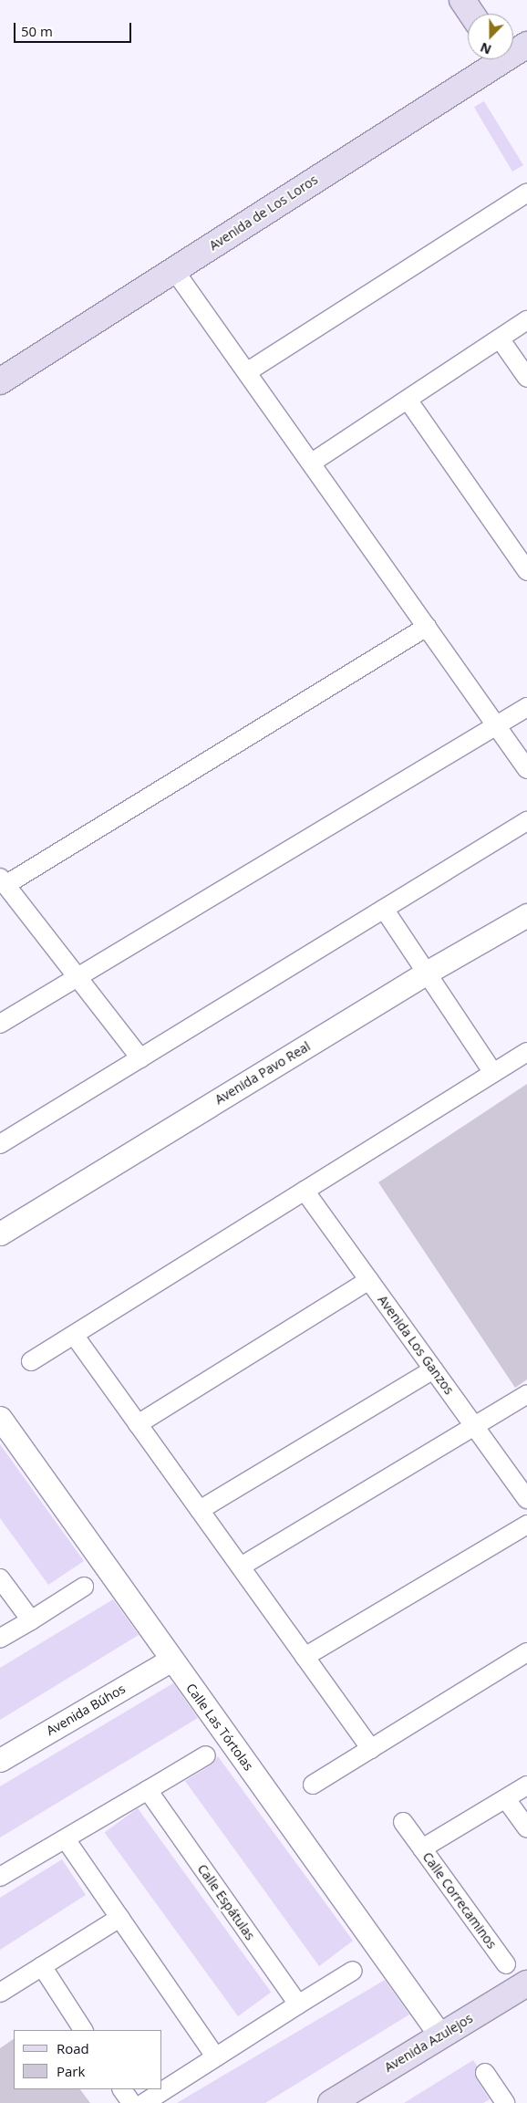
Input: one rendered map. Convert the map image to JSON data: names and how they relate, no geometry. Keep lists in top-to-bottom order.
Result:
{
  "streets": {
    "main road": ["Avenida de Los Loros", "Avenida Azulejos"],
    "street": [
      "Avenida Pavo Real",
      "Avenida Los Ganzos",
      "Avenida Búhos",
      "Calle Las Tórtolas",
      "Calle Correcaminos",
      "Calle Espátulas"
    ]
  },
  "crossings": [
    ["Avenida Búhos", "Calle Las Tórtolas"],
    ["Calle Las Tórtolas", "Avenida Azulejos"]
  ],
  "legend": ["Road", "Park"],
  "scale_bar": "50 m",
  "north": "bottom"
}
